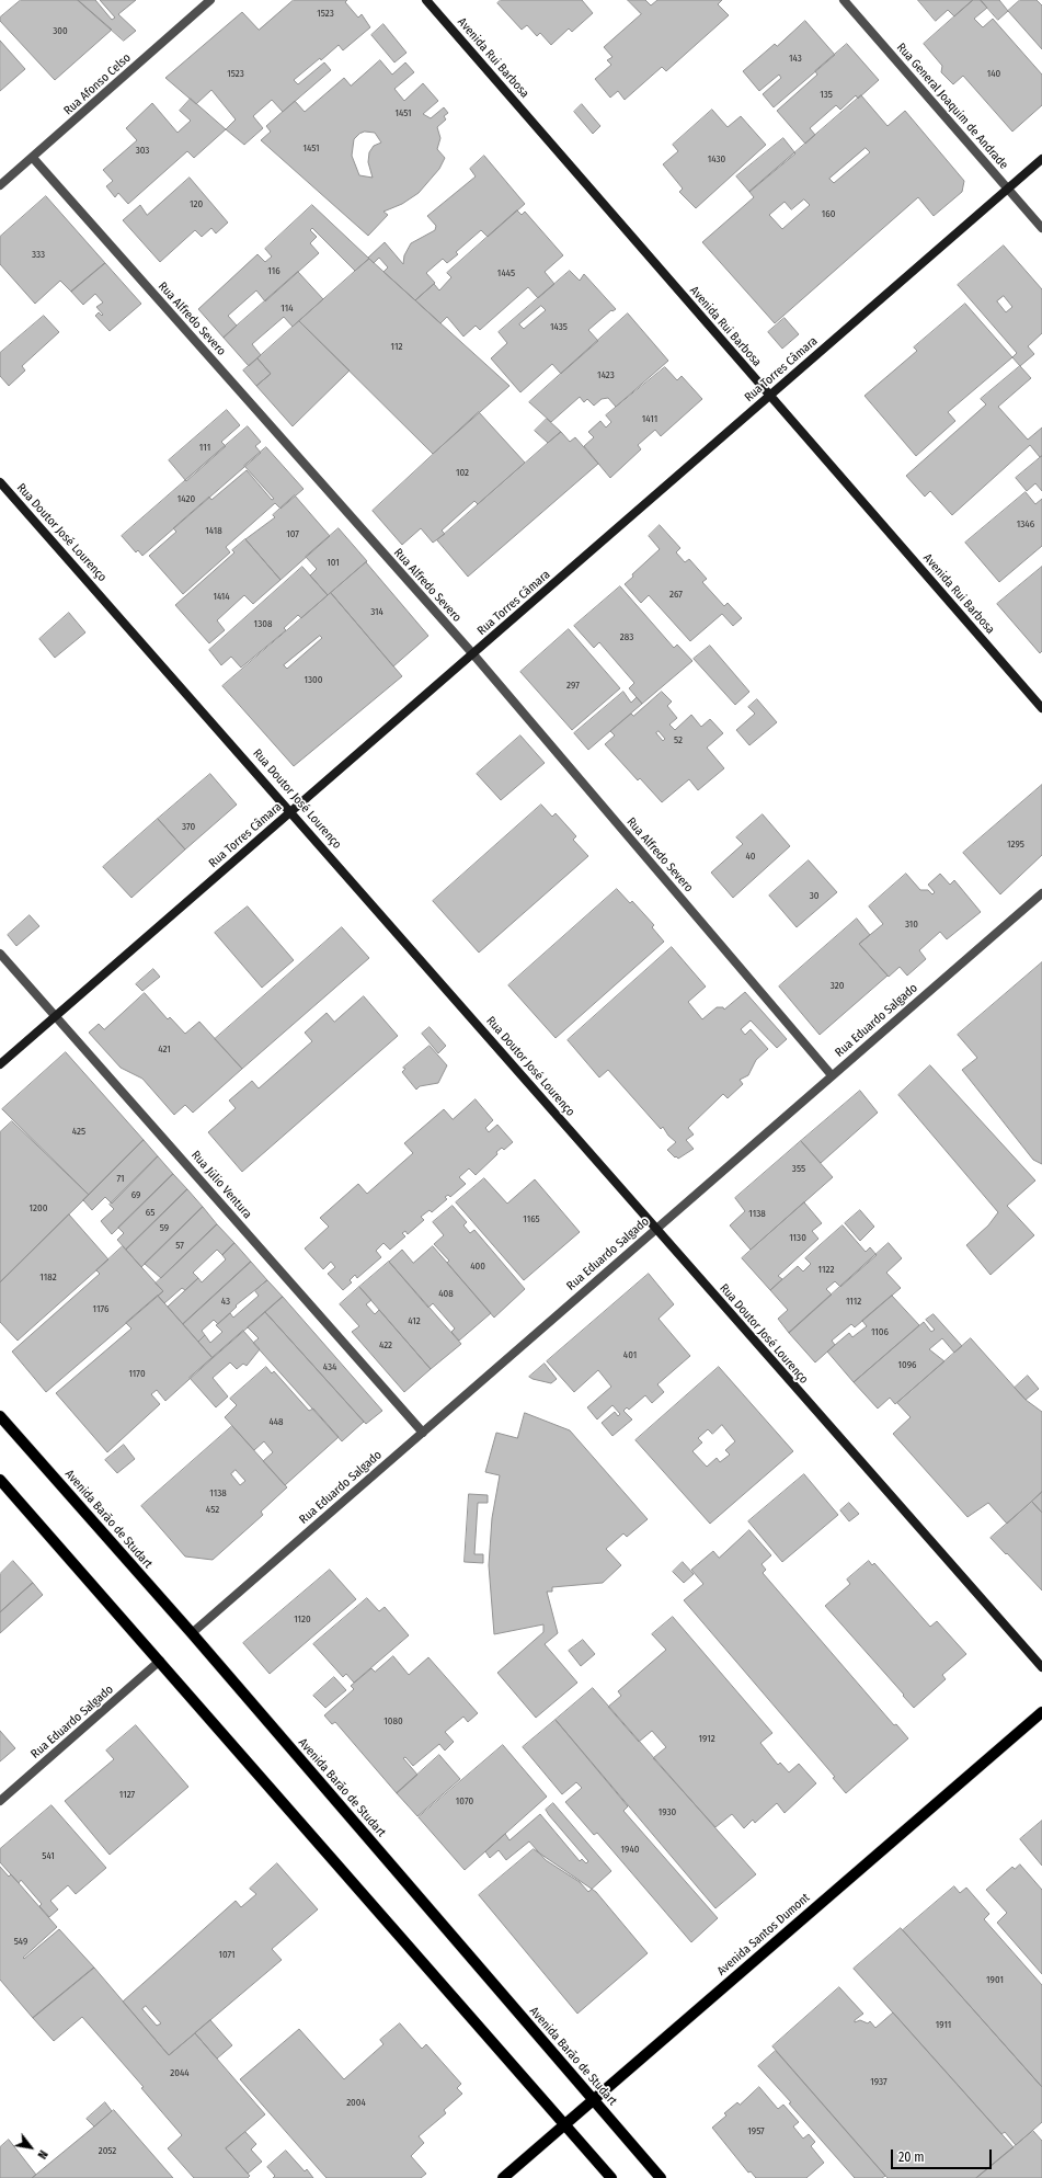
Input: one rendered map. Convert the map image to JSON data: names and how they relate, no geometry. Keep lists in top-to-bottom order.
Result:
{
  "streets": {
    "main road": [
      "Avenida Rui Barbosa",
      "Rua Torres Câmara",
      "Rua Doutor José Lourenço",
      "Avenida Barão de Studart",
      "Avenida Santos Dumont"
    ],
    "street": [
      "Rua Afonso Celso",
      "Rua General Joaquim de Andrade",
      "Rua Alfredo Severo",
      "Rua Eduardo Salgado",
      "Rua Júlio Ventura"
    ]
  },
  "crossings": [
    ["Avenida Rui Barbosa", "Rua Torres Câmara"],
    ["Rua Afonso Celso", "Rua Alfredo Severo"],
    ["Rua General Joaquim de Andrade", "Rua Torres Câmara"],
    ["Rua Alfredo Severo", "Rua Torres Câmara"],
    ["Rua Alfredo Severo", "Rua Eduardo Salgado"],
    ["Rua Torres Câmara", "Rua Doutor José Lourenço"],
    ["Rua Torres Câmara", "Rua Júlio Ventura"],
    ["Rua Doutor José Lourenço", "Rua Eduardo Salgado"],
    ["Rua Eduardo Salgado", "Rua Júlio Ventura"],
    ["Rua Eduardo Salgado", "Avenida Barão de Studart"],
    ["Avenida Barão de Studart", "Avenida Santos Dumont"]
  ],
  "house_numbers": [
    "1523",
    "300",
    "143",
    "1523",
    "140",
    "135",
    "1451",
    "1451",
    "303",
    "1430",
    "120",
    "160",
    "333",
    "116",
    "1445",
    "114",
    "1435",
    "112",
    "1423",
    "1411",
    "111",
    "102",
    "1420",
    "1346",
    "1418",
    "107",
    "101",
    "267",
    "1414",
    "314",
    "1308",
    "283",
    "1300",
    "297",
    "52",
    "370",
    "1295",
    "40",
    "30",
    "310",
    "320",
    "421",
    "425",
    "355",
    "71",
    "69",
    "1200",
    "65",
    "1138",
    "1165",
    "59",
    "1130",
    "57",
    "400",
    "1122",
    "1182",
    "408",
    "43",
    "1112",
    "1176",
    "412",
    "1106",
    "422",
    "401",
    "1096",
    "434",
    "1170",
    "448",
    "1138",
    "452",
    "1120",
    "1080",
    "1912",
    "1127",
    "1070",
    "1930",
    "1940",
    "541",
    "549",
    "1071",
    "1901",
    "1911",
    "2044",
    "1937",
    "2004",
    "1957",
    "2052"
  ],
  "scale_bar": "20 m",
  "north": "bottom right"
}
